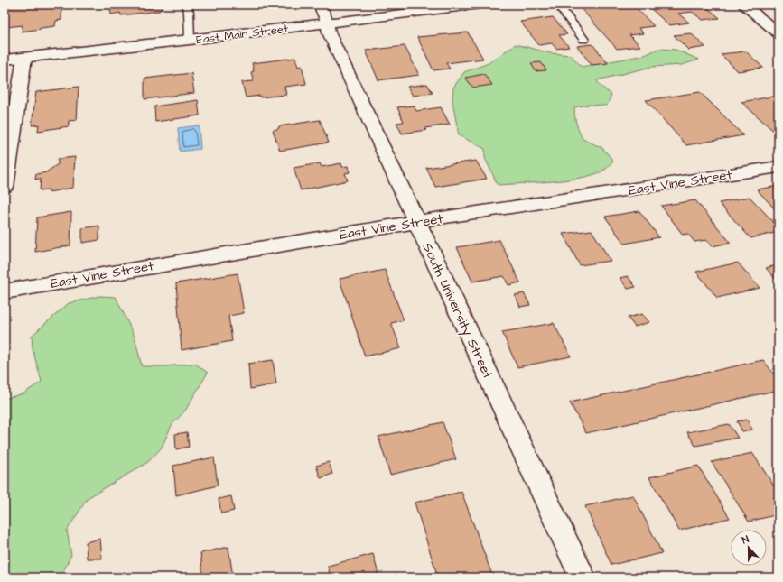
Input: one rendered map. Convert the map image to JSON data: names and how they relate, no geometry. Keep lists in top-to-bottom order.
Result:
{
  "streets": {
    "street": ["East Main Street", "East Vine Street", "South University Street"]
  },
  "crossings": [
    ["East Main Street", "South University Street"],
    ["East Vine Street", "South University Street"]
  ],
  "north": "top"
}
